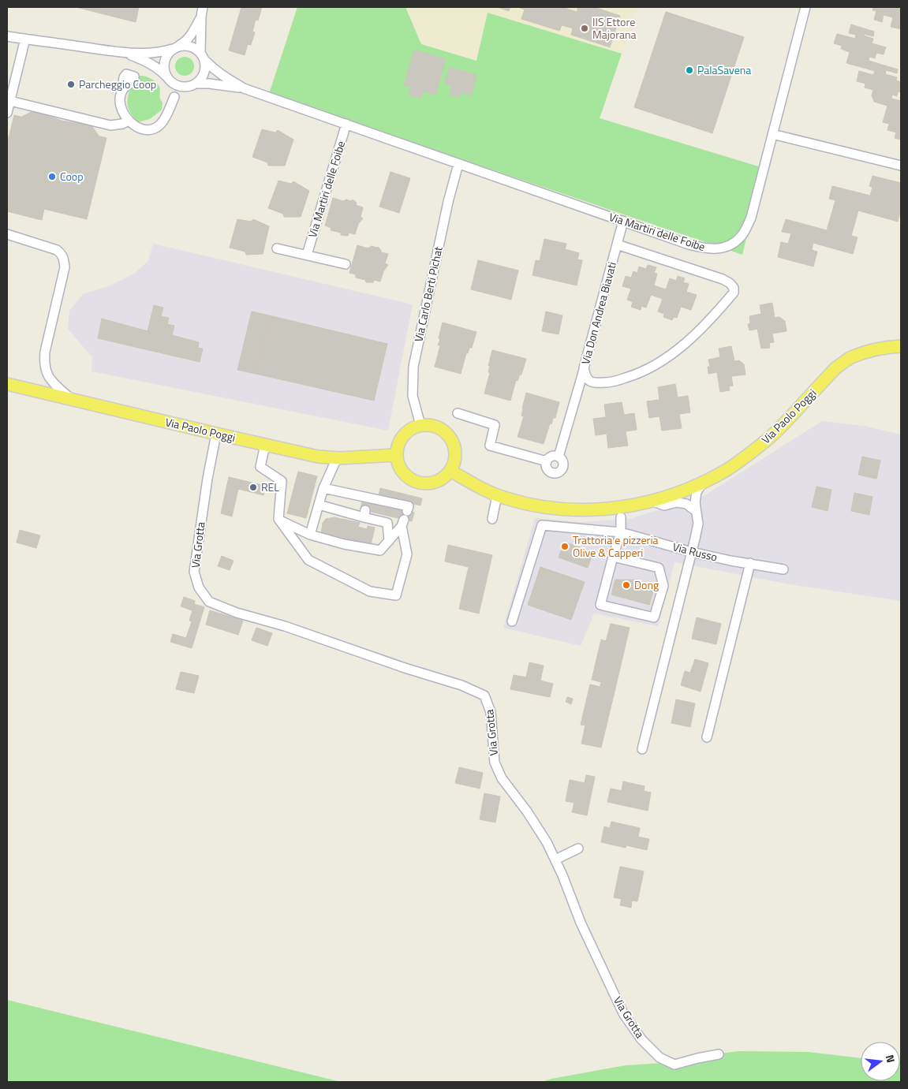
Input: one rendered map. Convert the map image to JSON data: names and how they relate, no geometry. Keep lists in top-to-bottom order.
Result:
{
  "streets": {
    "main road": ["Via Paolo Poggi"],
    "street": [
      "Via Martiri delle Foibe",
      "Via Carlo Berti Pichat",
      "Via Don Andrea Biavati",
      "Via Grotta",
      "Via Russo"
    ]
  },
  "crossings": [
    ["Via Martiri delle Foibe", "Via Carlo Berti Pichat"],
    ["Via Martiri delle Foibe", "Via Don Andrea Biavati"],
    ["Via Carlo Berti Pichat", "Via Paolo Poggi"],
    ["Via Paolo Poggi", "Via Grotta"]
  ],
  "places": [
    "IIS Ettore Majorana",
    "PalaSavena",
    "Parcheggio Coop",
    "Coop",
    "REL",
    "Trattoria e pizzeria Olive & Capperi",
    "Dong"
  ],
  "north": "right"
}
